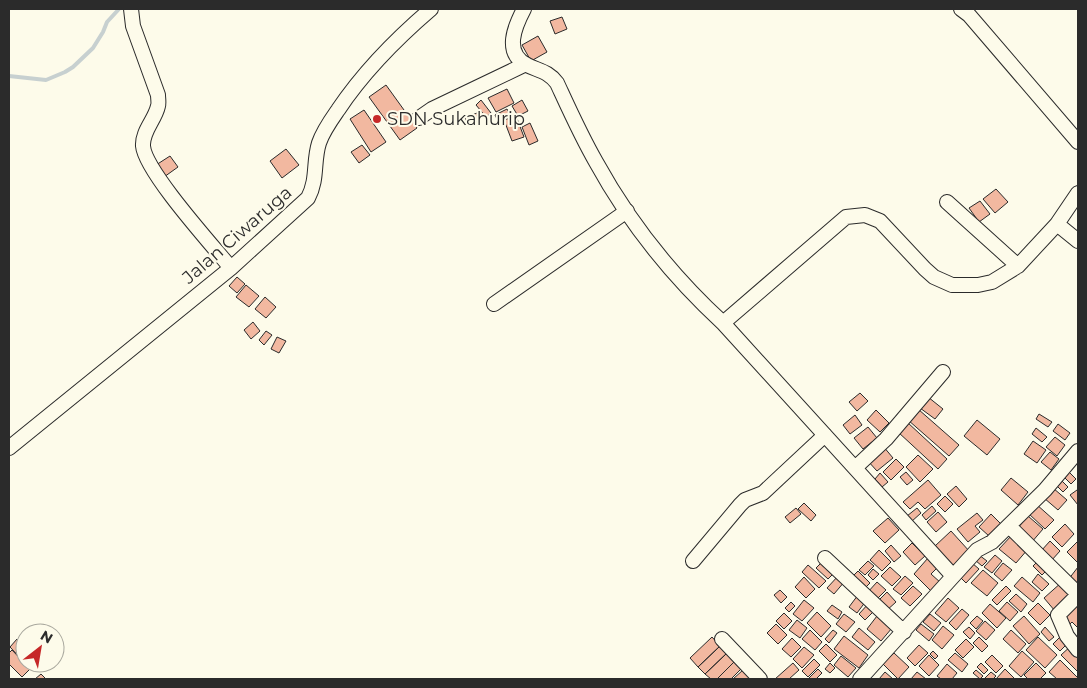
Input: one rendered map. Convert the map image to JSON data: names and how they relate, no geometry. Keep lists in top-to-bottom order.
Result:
{
  "streets": {
    "street": ["Jalan Ciwaruga"]
  },
  "places": ["SDN Sukahurip"],
  "north": "top right"
}
